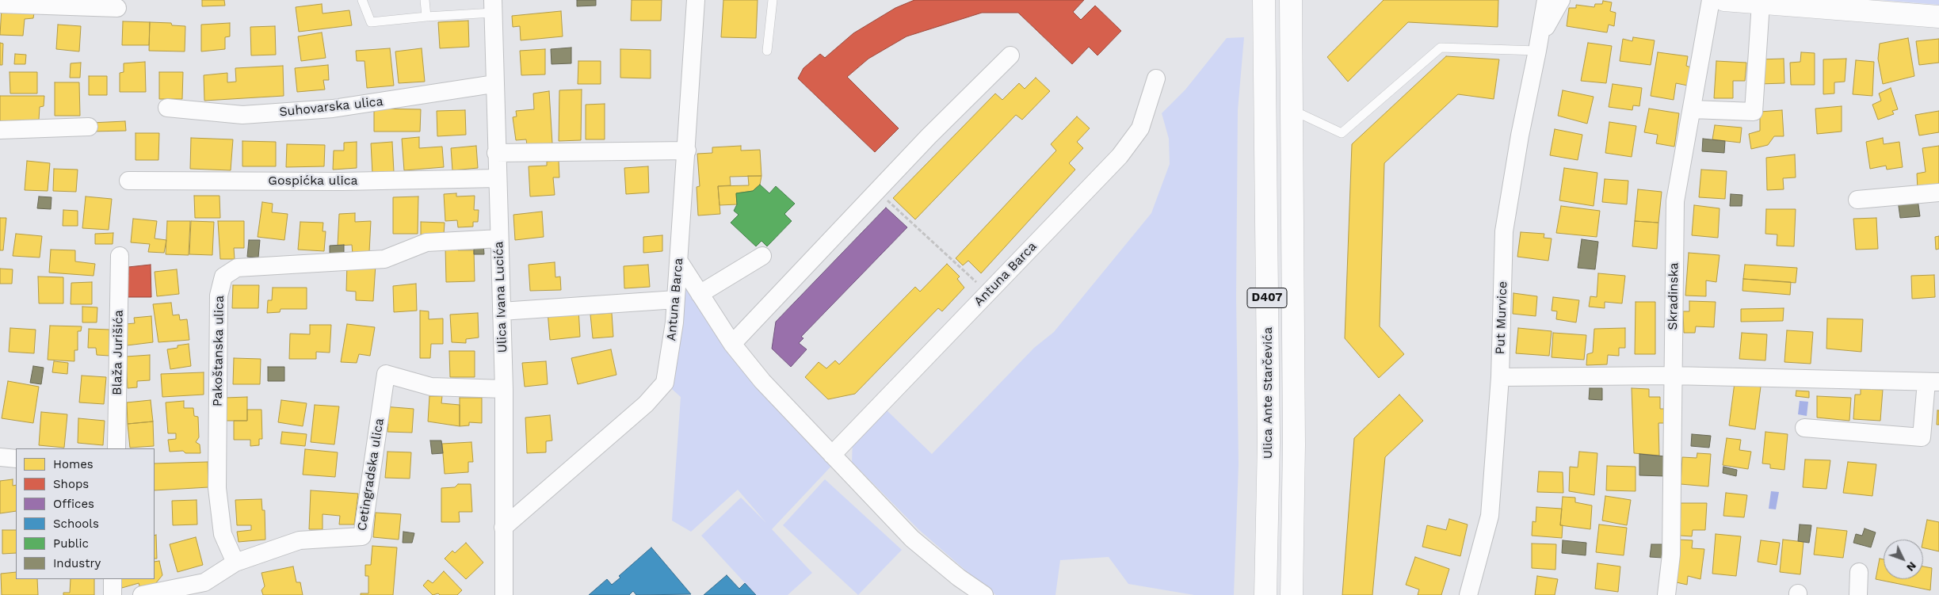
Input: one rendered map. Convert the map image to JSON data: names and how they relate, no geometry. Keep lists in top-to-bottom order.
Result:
{
  "streets": {
    "main road": ["D407", "Ulica Ante Starčevića"],
    "street": [
      "Suhovarska ulica",
      "Gospićka ulica",
      "Antuna Barca",
      "Skradinska",
      "Ulica Ivana Lucića",
      "Put Murvice",
      "Pakoštanska ulica",
      "Blaža Jurišića",
      "Cetingradska ulica"
    ]
  },
  "crossings": [
    ["Suhovarska ulica", "Ulica Ivana Lucića"],
    ["Gospićka ulica", "Ulica Ivana Lucića"],
    ["Antuna Barca", "Ulica Ivana Lucića"],
    ["Ulica Ivana Lucića", "Pakoštanska ulica"],
    ["Ulica Ivana Lucića", "Cetingradska ulica"],
    ["Pakoštanska ulica", "Cetingradska ulica"]
  ],
  "legend": [
    "Homes",
    "Shops",
    "Offices",
    "Schools",
    "Public",
    "Industry"
  ],
  "north": "bottom right"
}
